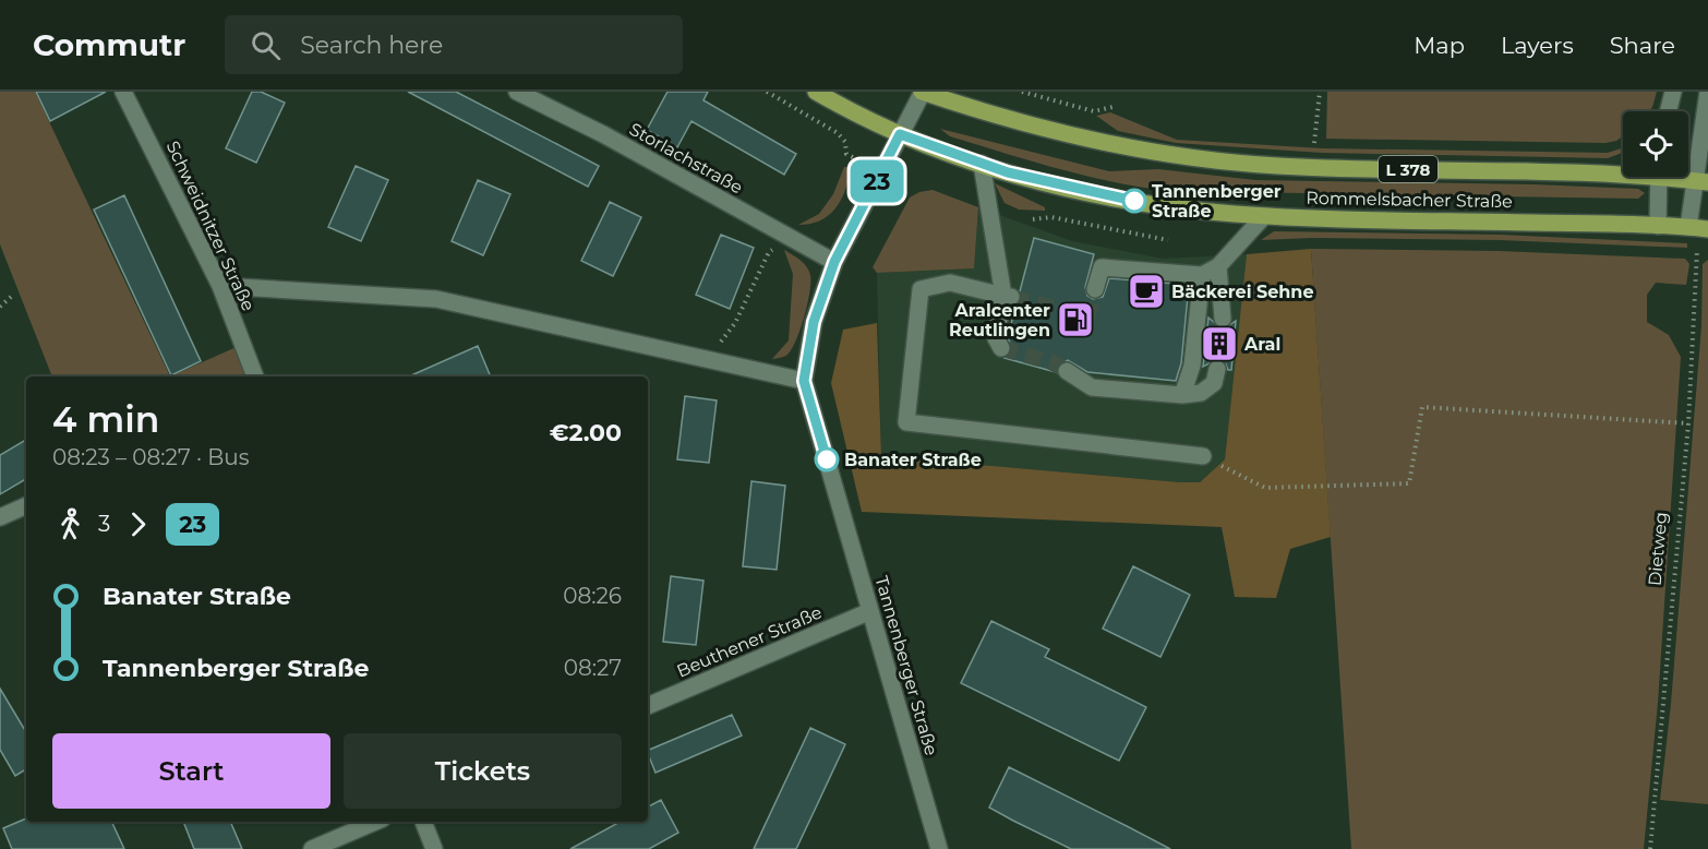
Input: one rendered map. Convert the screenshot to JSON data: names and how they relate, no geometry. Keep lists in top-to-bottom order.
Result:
{
  "streets": {
    "main road": ["L 378", "Rommelsbacher Straße"],
    "street": [
      "Storlachstraße",
      "Schweidnitzer Straße",
      "Beuthener Straße",
      "Tannenberger Straße"
    ],
    "path": ["Dietweg"]
  },
  "crossings": [
    ["Storlachstraße", "Tannenberger Straße"],
    ["Rommelsbacher Straße", "Tannenberger Straße"],
    ["Beuthener Straße", "Tannenberger Straße"]
  ],
  "places": {
    "other": ["Tannenberger Straße", "Banater Straße"],
    "cafe": ["Bäckerei Sehne"],
    "fuel station": ["Aralcenter Reutlingen"],
    "building": ["Aral"]
  },
  "lines": ["bus line 23"],
  "page": {
    "header": "Commutr",
    "search": "Search here",
    "nav": ["Map", "Layers", "Share"],
    "on_map": "23",
    "heading": ["4 min", "08:23 – 08:27 · Bus", "€2.00"],
    "legs": ["3", "23"],
    "list": [
      {
        "name": "Banater Straße",
        "value": "08:26"
      },
      {
        "name": "Tannenberger Straße",
        "value": "08:27"
      }
    ],
    "buttons": ["Start", "Tickets"]
  }
}
